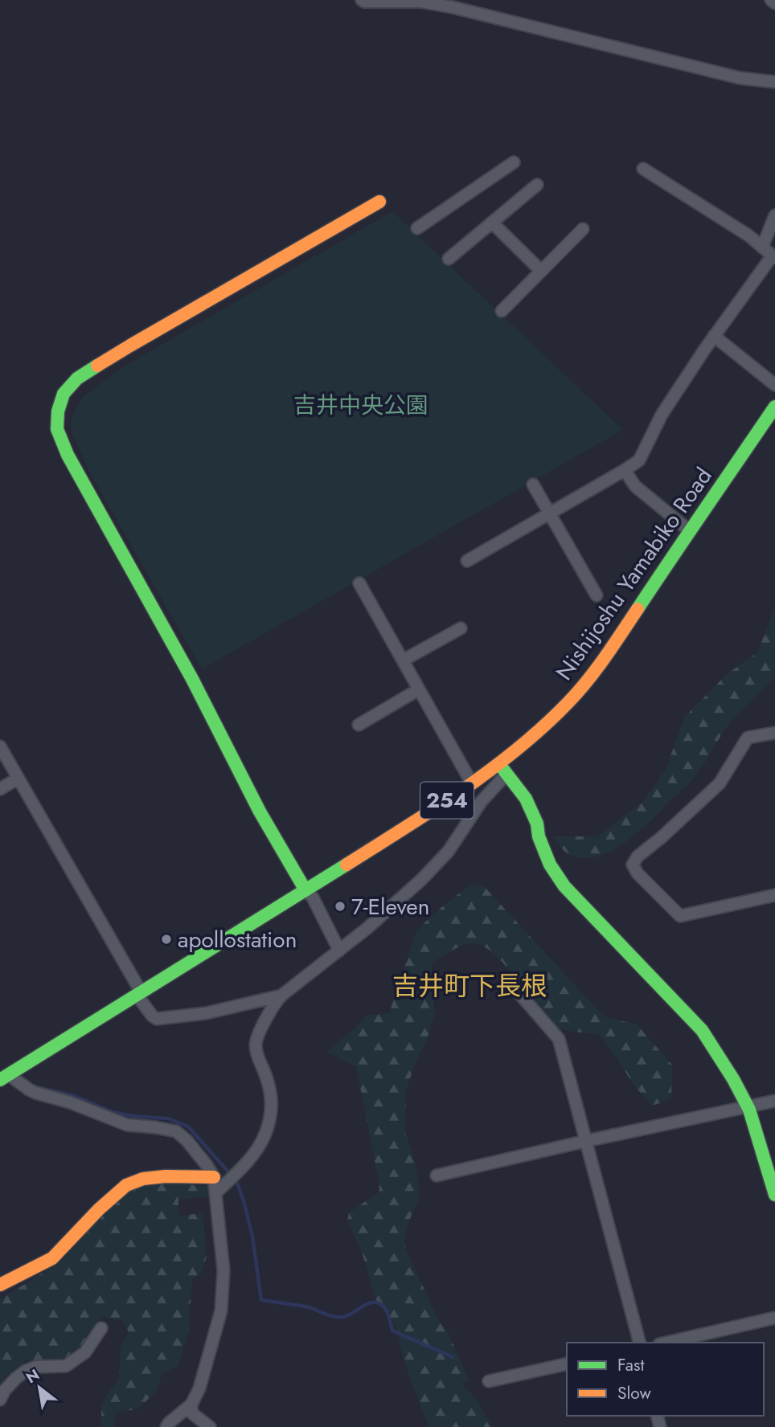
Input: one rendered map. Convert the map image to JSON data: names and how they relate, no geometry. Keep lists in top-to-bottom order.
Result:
{
  "streets": {
    "main road": ["Nishijoshu Yamabiko Road", "254"]
  },
  "districts": ["吉井町下長根"],
  "parks": ["吉井中央公園"],
  "places": ["7-Eleven", "apollostation"],
  "legend": ["Fast", "Slow"],
  "north": "top left"
}
